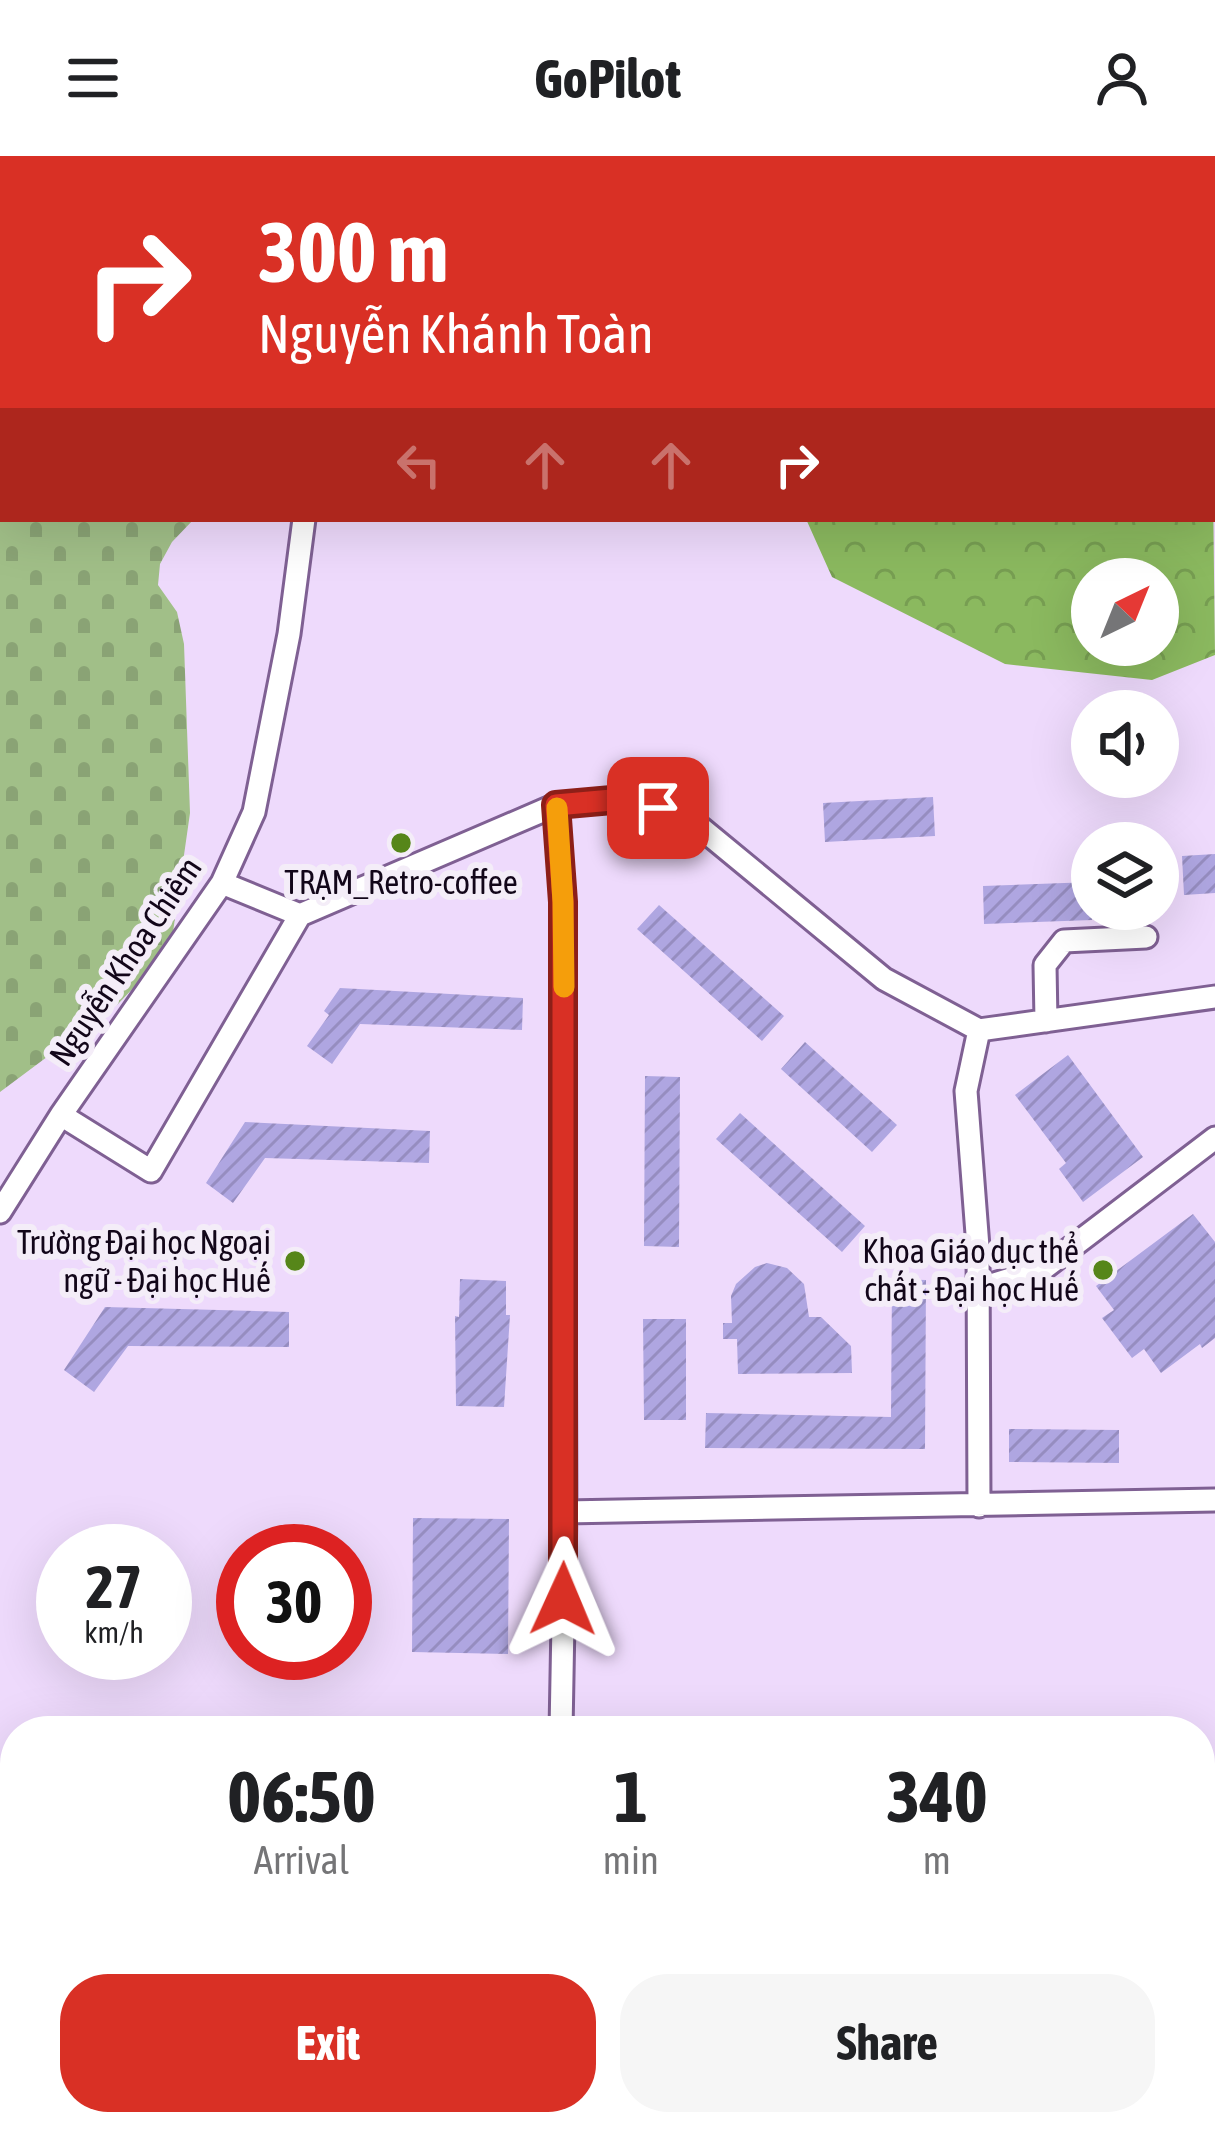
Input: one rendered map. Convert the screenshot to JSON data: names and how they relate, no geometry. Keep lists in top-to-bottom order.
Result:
{
  "streets": {
    "street": ["Nguyễn Khoa Chiêm"]
  },
  "places": ["TRẠM_Retro-coffee", "Trường Đại học Ngoại ngữ - Đại học Huế", "Khoa Giáo dục thể chất - Đại học Huế"],
  "north": "top right",
  "page": {
    "header": "GoPilot",
    "turn": ["300 m", "Nguyễn Khánh Toàn"],
    "speed": "27 km/h",
    "limit": "30",
    "eta": [
      "06:50",
      "Arrival",
      "1",
      "min",
      "340",
      "m"
    ],
    "buttons": ["Exit", "Share"]
  }
}
